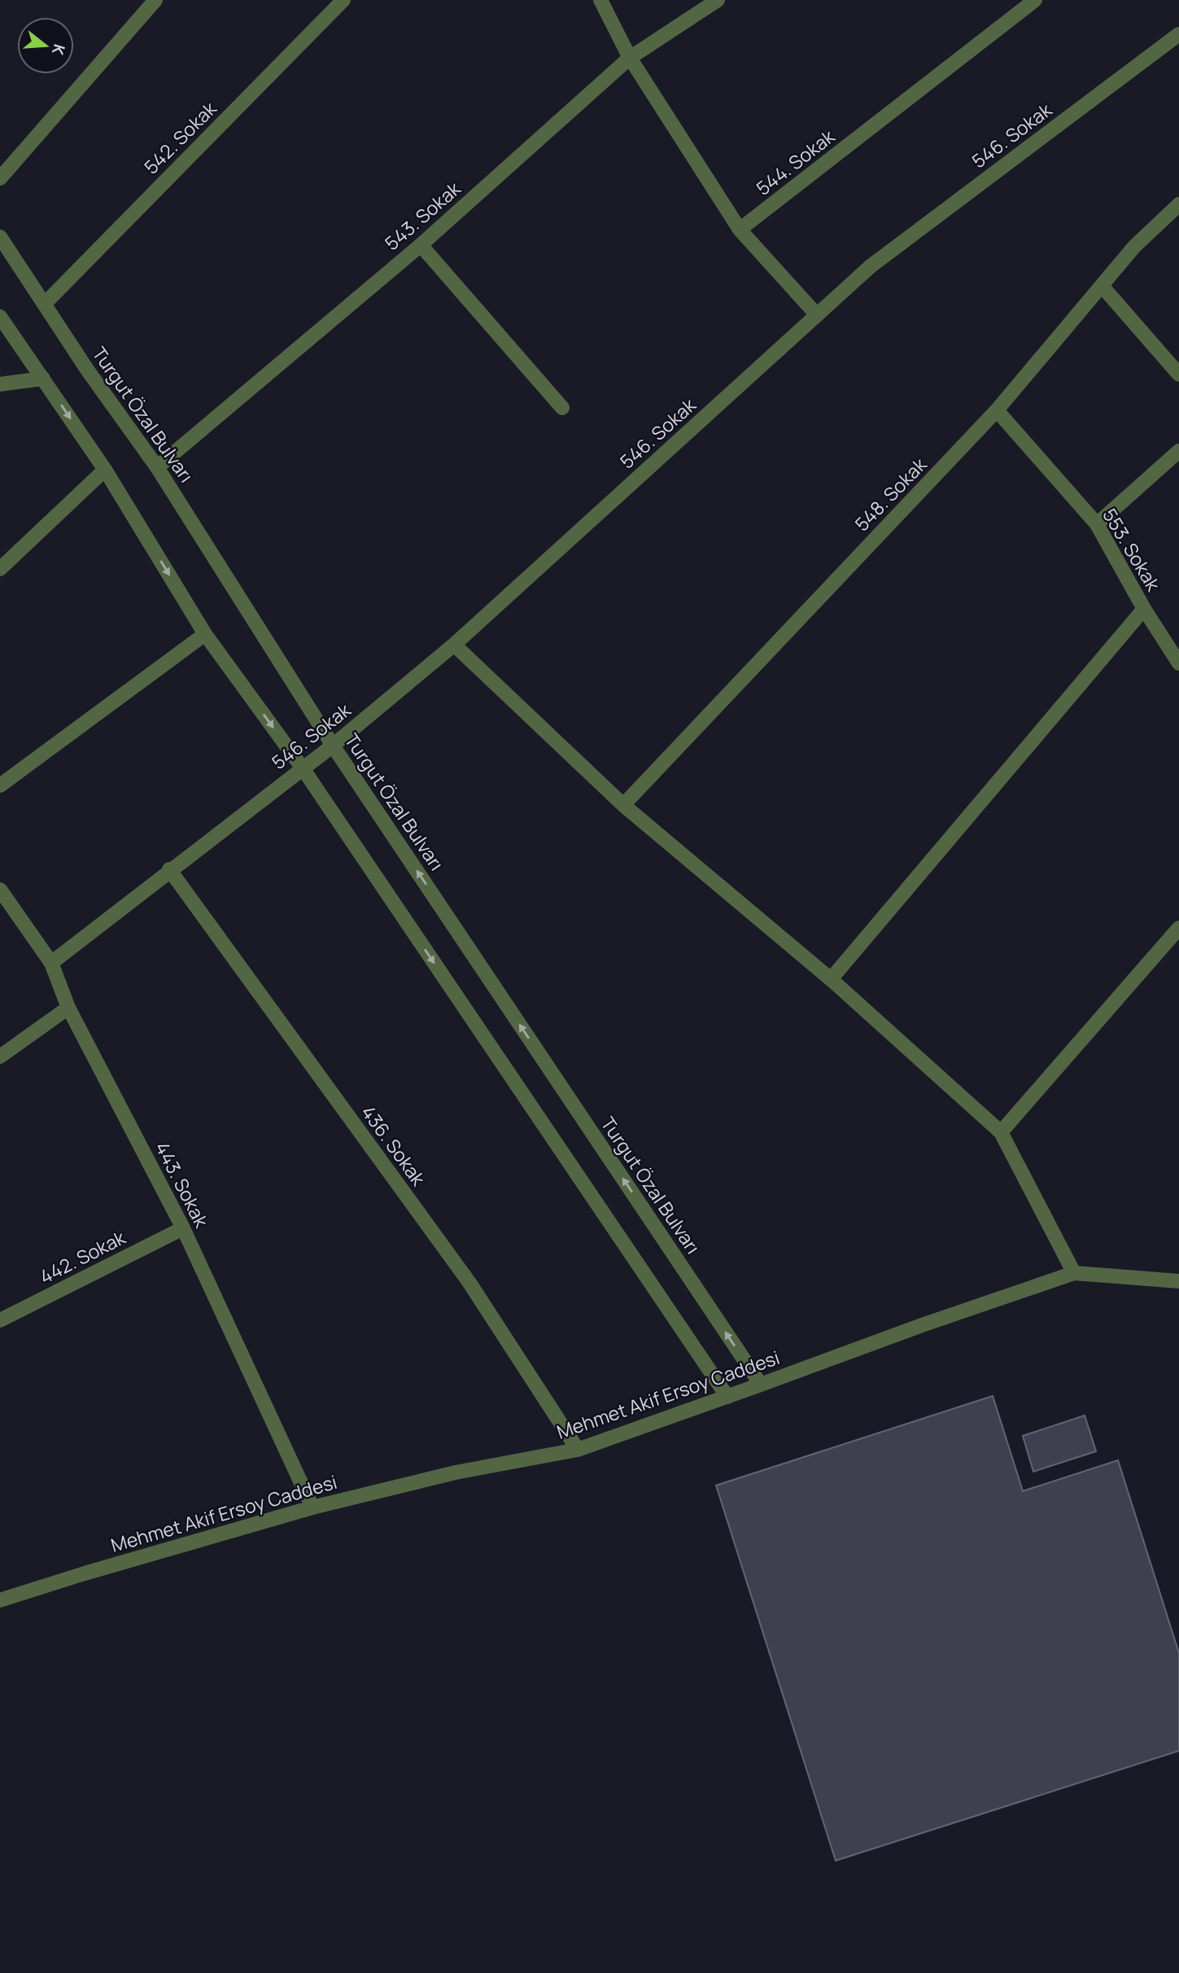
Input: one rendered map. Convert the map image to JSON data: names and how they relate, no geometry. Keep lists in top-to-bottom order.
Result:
{
  "streets": {
    "street": [
      "546. Sokak",
      "542. Sokak",
      "544. Sokak",
      "543. Sokak",
      "Turgut Özal Bulvarı",
      "548. Sokak",
      "553. Sokak",
      "436. Sokak",
      "443. Sokak",
      "442. Sokak",
      "Mehmet Akif Ersoy Caddesi"
    ]
  },
  "crossings": [
    ["546. Sokak", "Turgut Özal Bulvarı"],
    ["546. Sokak", "436. Sokak"],
    ["546. Sokak", "443. Sokak"],
    ["542. Sokak", "Turgut Özal Bulvarı"],
    ["543. Sokak", "Turgut Özal Bulvarı"],
    ["Turgut Özal Bulvarı", "Mehmet Akif Ersoy Caddesi"],
    ["548. Sokak", "553. Sokak"],
    ["436. Sokak", "Mehmet Akif Ersoy Caddesi"],
    ["443. Sokak", "442. Sokak"],
    ["443. Sokak", "Mehmet Akif Ersoy Caddesi"]
  ],
  "north": "right"
}
